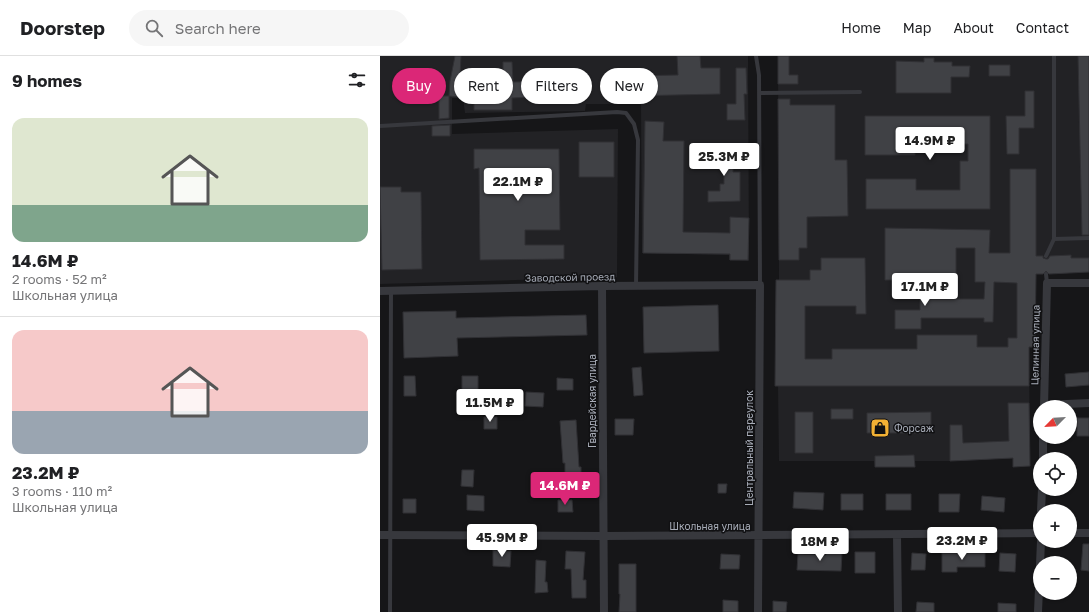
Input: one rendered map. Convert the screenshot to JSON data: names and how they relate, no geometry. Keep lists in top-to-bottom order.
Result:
{
  "streets": {
    "street": [
      "Заводской проезд",
      "Целинная улица",
      "Гвардейская улица",
      "Центральный переулок",
      "Школьная улица"
    ]
  },
  "crossings": [
    ["Заводской проезд", "Гвардейская улица"],
    ["Заводской проезд", "Центральный переулок"],
    ["Гвардейская улица", "Школьная улица"],
    ["Центральный переулок", "Школьная улица"]
  ],
  "places": {
    "shop": ["Форсаж"]
  },
  "north": "bottom left",
  "page": {
    "header": "Doorstep",
    "search": "Search here",
    "nav": [
      "Home",
      "Map",
      "About",
      "Contact"
    ],
    "heading": "9 homes",
    "chip": [
      "Buy",
      "Rent",
      "Filters",
      "New"
    ],
    "list": [
      {
        "name": "14.6M ₽",
        "note": "2 rooms · 52 m² · Школьная улица"
      },
      {
        "name": "23.2M ₽",
        "note": "3 rooms · 110 m² · Школьная улица"
      }
    ],
    "price": [
      "14.9M ₽",
      "25.3M ₽",
      "22.1M ₽",
      "17.1M ₽",
      "11.5M ₽",
      "14.6M ₽",
      "45.9M ₽",
      "23.2M ₽",
      "18M ₽"
    ],
    "map_buttons": ["+", "−"]
  }
}
